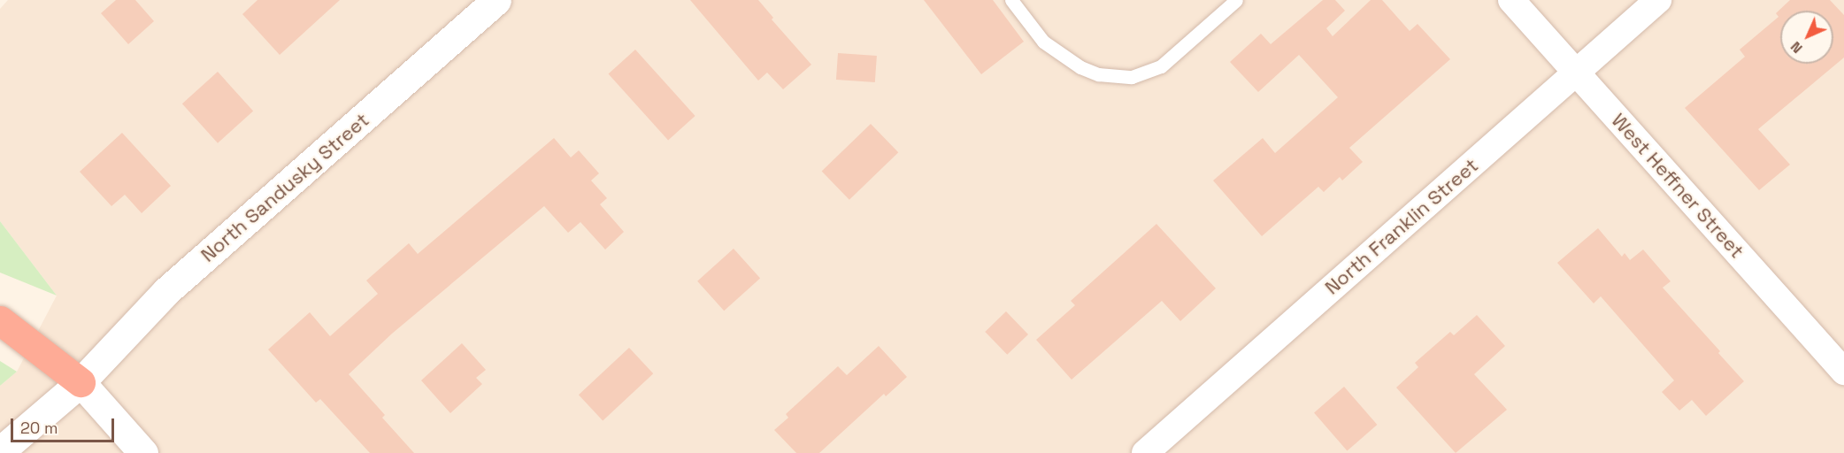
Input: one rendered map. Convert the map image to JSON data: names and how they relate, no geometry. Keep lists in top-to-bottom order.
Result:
{
  "streets": {
    "street": ["West Heffner Street", "North Sandusky Street", "North Franklin Street"]
  },
  "crossings": [
    ["West Heffner Street", "North Franklin Street"]
  ],
  "scale_bar": "20 m",
  "north": "bottom left"
}
